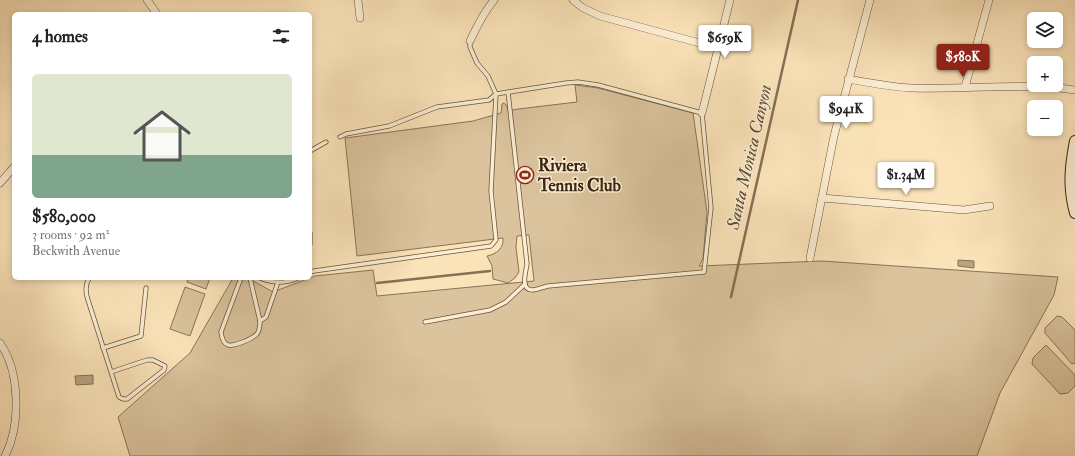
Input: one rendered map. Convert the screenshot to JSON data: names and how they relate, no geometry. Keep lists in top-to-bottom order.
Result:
{
  "water": ["Santa Monica Canyon"],
  "places": {
    "sports": ["Riviera Tennis Club"]
  },
  "page": {
    "map_buttons": ["+", "−"],
    "heading": "4 homes",
    "price": [
      "$659K",
      "$580K",
      "$941K",
      "$1.34M"
    ],
    "list": [
      {
        "name": "$580,000",
        "note": "3 rooms · 92 m² · Beckwith Avenue"
      }
    ]
  }
}
